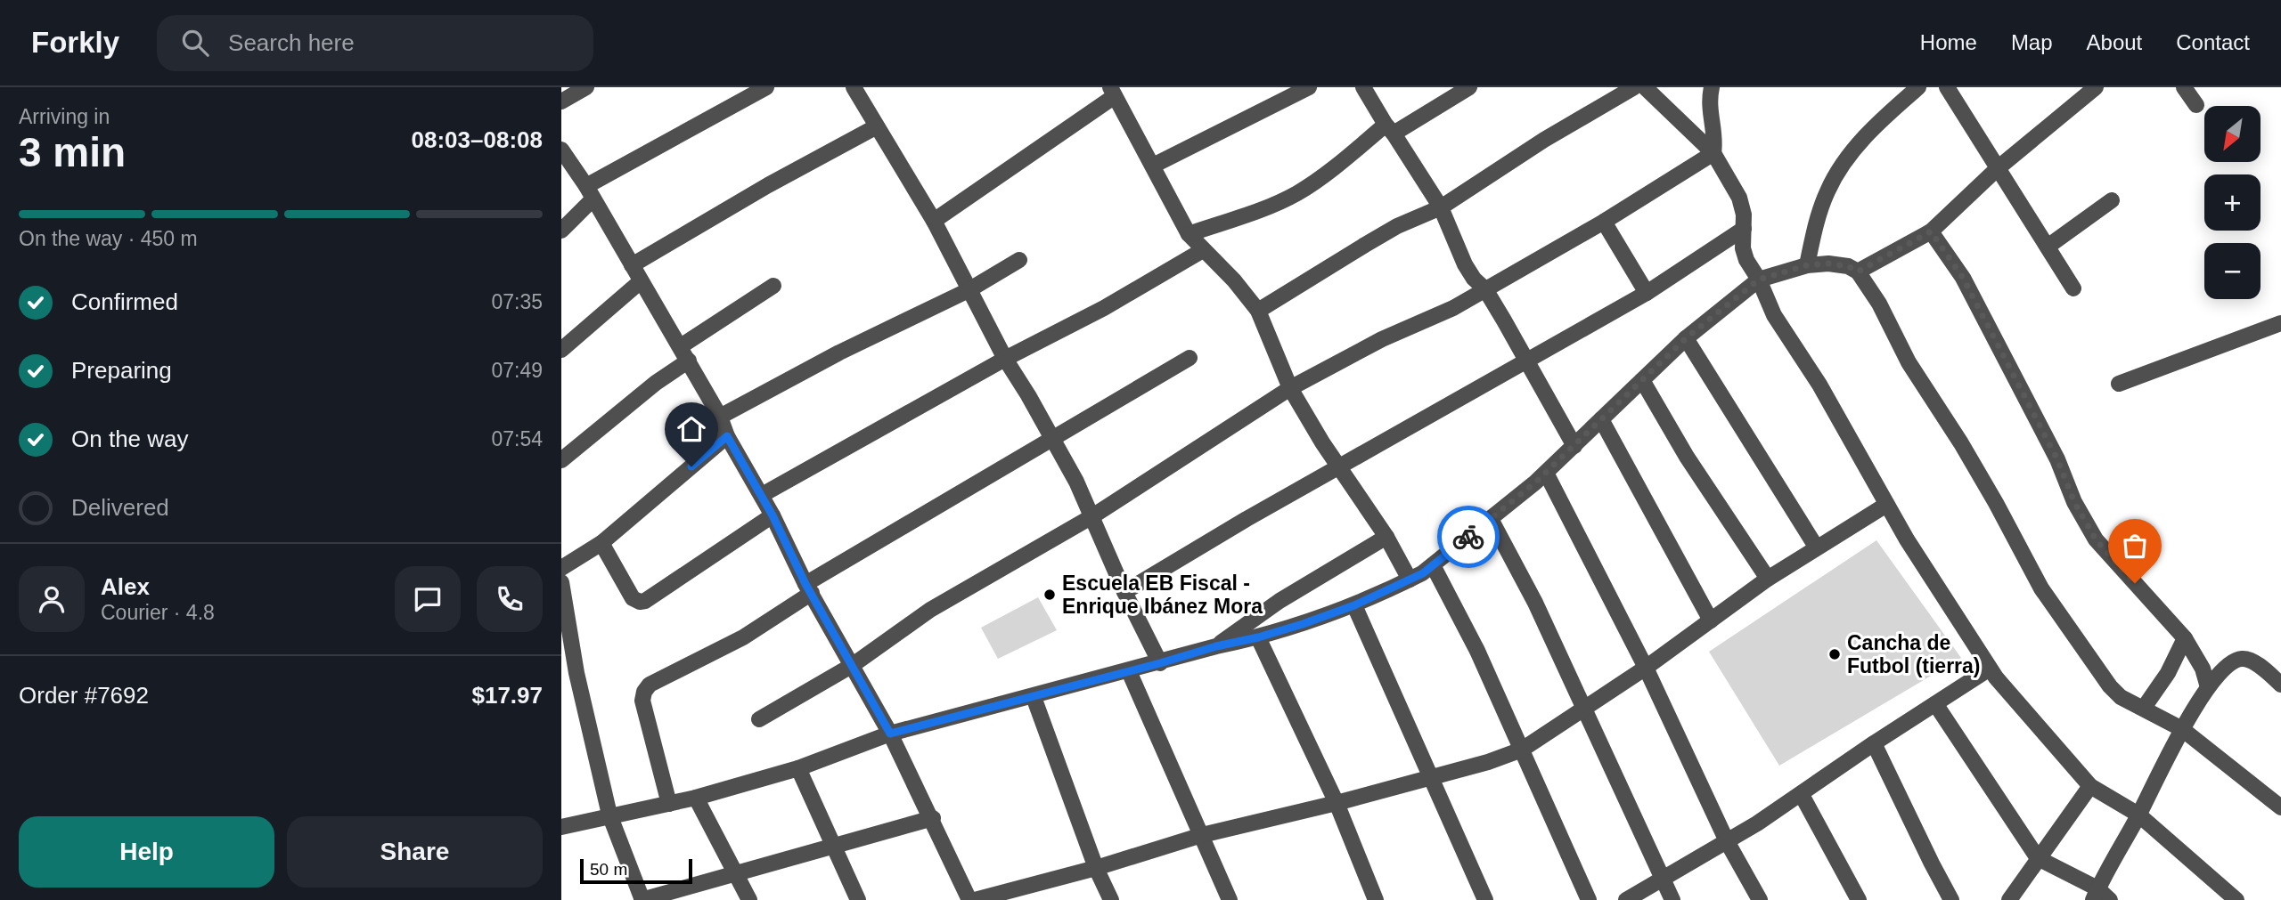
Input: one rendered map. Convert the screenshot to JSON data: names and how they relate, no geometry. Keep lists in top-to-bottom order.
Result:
{
  "places": ["Escuela EB Fiscal - Enrique Ibánez Mora", "Cancha de Futbol (tierra)"],
  "scale_bar": "50 m",
  "north": "bottom left",
  "page": {
    "header": "Forkly",
    "search": "Search here",
    "nav": [
      "Home",
      "Map",
      "About",
      "Contact"
    ],
    "heading": ["3 min", "Arriving in", "08:03–08:08"],
    "panel": [
      "Alex",
      "Courier · 4.8",
      "Order #7692",
      "$17.97"
    ],
    "map_buttons": ["+", "−"],
    "bar": "On the way · 450 m",
    "list": [
      ["Confirmed", "07:35"],
      ["Preparing", "07:49"],
      ["On the way", "07:54"],
      "Delivered"
    ],
    "buttons": ["Help", "Share"],
    "scale": "50 m"
  }
}
